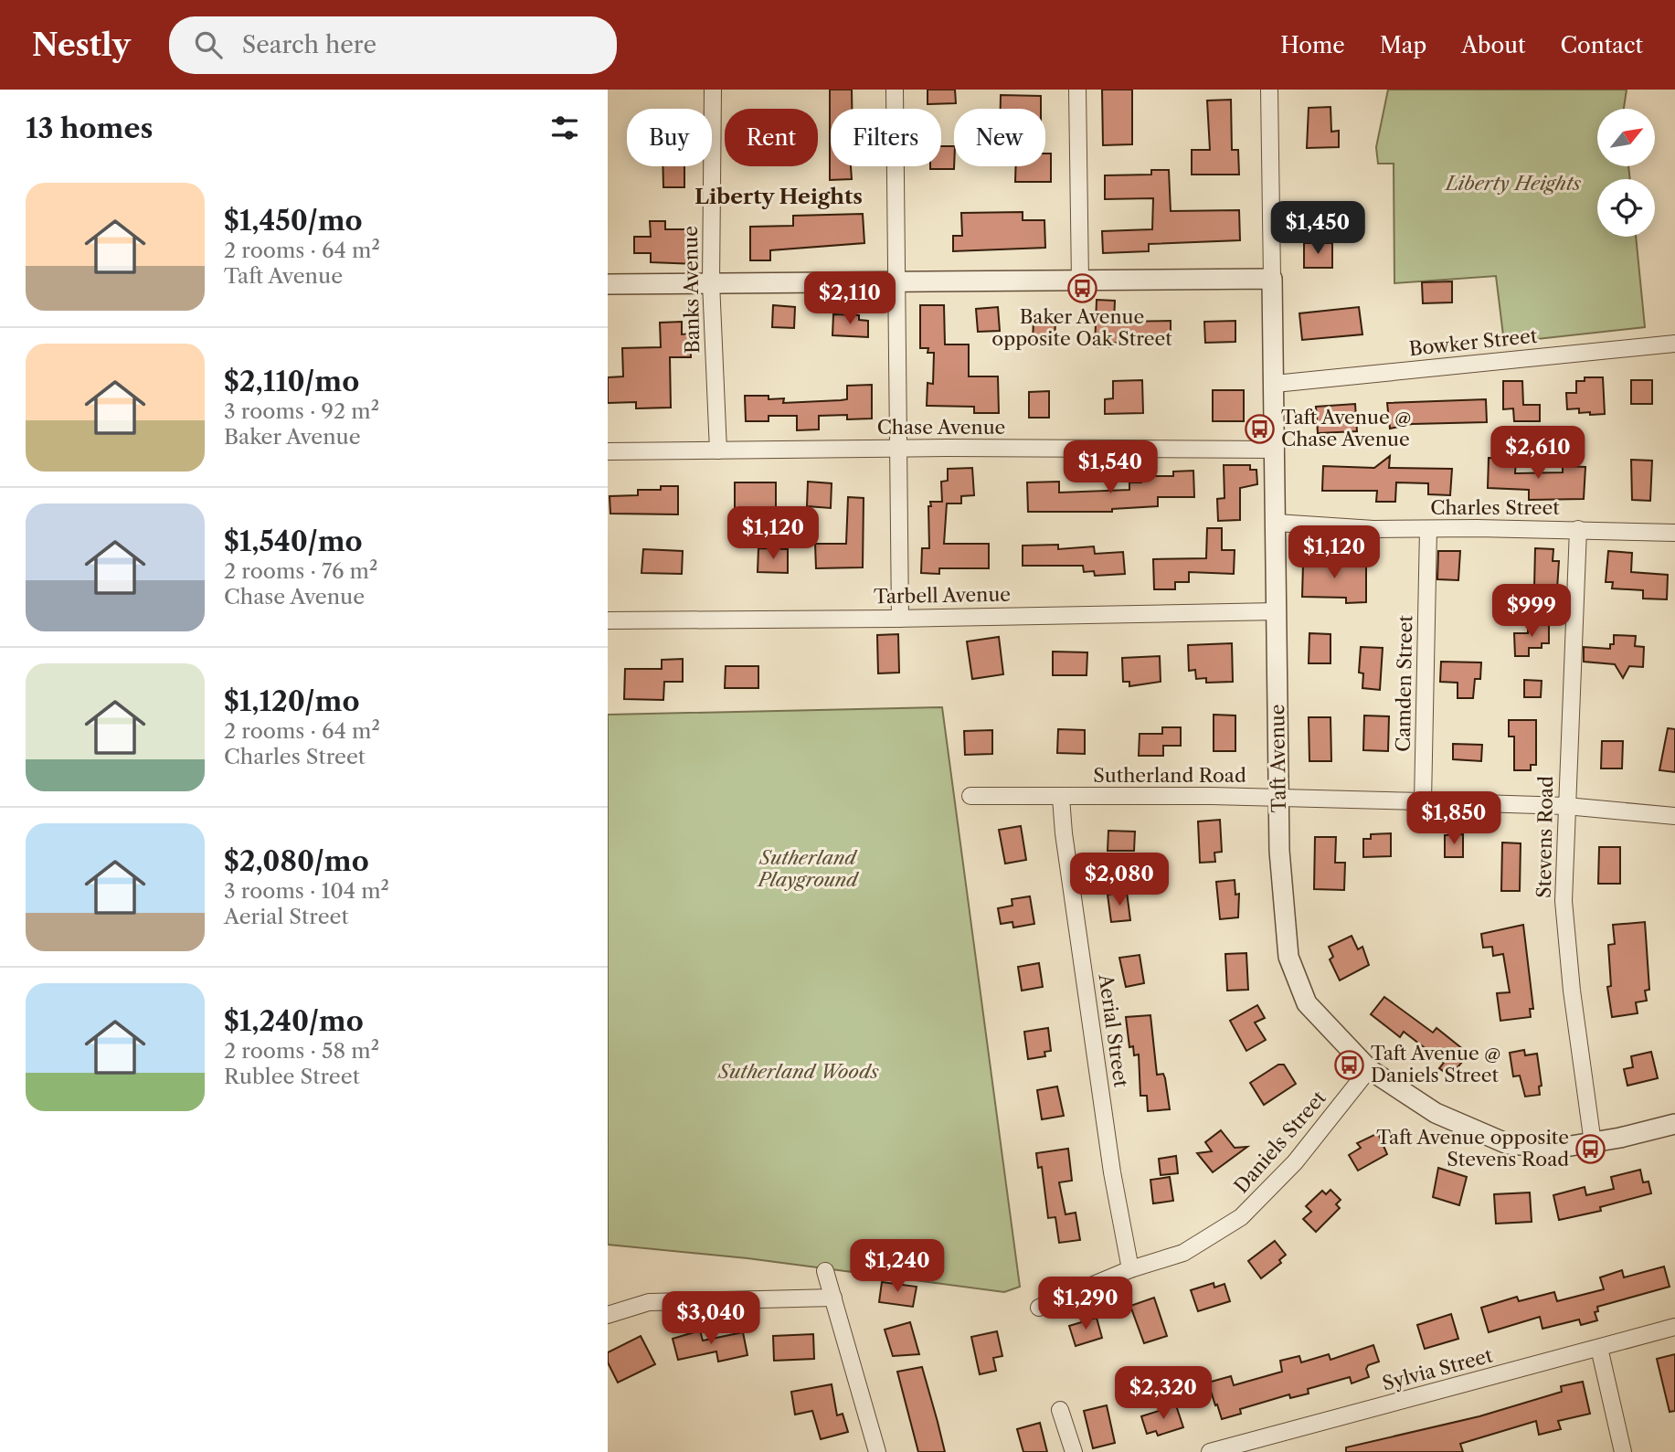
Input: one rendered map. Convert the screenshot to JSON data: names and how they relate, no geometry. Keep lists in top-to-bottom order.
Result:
{
  "streets": {
    "street": [
      "Banks Avenue",
      "Bowker Street",
      "Chase Avenue",
      "Charles Street",
      "Tarbell Avenue",
      "Camden Street",
      "Taft Avenue",
      "Sutherland Road",
      "Stevens Road",
      "Aerial Street",
      "Daniels Street",
      "Sylvia Street"
    ]
  },
  "crossings": [
    ["Banks Avenue", "Chase Avenue"],
    ["Bowker Street", "Taft Avenue"],
    ["Chase Avenue", "Taft Avenue"],
    ["Charles Street", "Camden Street"],
    ["Charles Street", "Taft Avenue"],
    ["Charles Street", "Stevens Road"],
    ["Tarbell Avenue", "Taft Avenue"],
    ["Camden Street", "Sutherland Road"],
    ["Taft Avenue", "Sutherland Road"],
    ["Taft Avenue", "Stevens Road"],
    ["Taft Avenue", "Daniels Street"],
    ["Sutherland Road", "Stevens Road"],
    ["Sutherland Road", "Aerial Street"],
    ["Aerial Street", "Daniels Street"]
  ],
  "districts": ["Liberty Heights"],
  "parks": ["Liberty Heights", "Sutherland Playground", "Sutherland Woods"],
  "places": {
    "bus stop": [
      "Baker Avenue opposite Oak Street",
      "Taft Avenue @ Chase Avenue",
      "Taft Avenue @ Daniels Street",
      "Taft Avenue opposite Stevens Road"
    ]
  },
  "north": "top right",
  "page": {
    "header": "Nestly",
    "search": "Search here",
    "nav": [
      "Home",
      "Map",
      "About",
      "Contact"
    ],
    "heading": "13 homes",
    "chip": [
      "Buy",
      "Rent",
      "Filters",
      "New"
    ],
    "list": [
      {
        "name": "$1,450/mo",
        "note": "2 rooms · 64 m² · Taft Avenue"
      },
      {
        "name": "$2,110/mo",
        "note": "3 rooms · 92 m² · Baker Avenue"
      },
      {
        "name": "$1,540/mo",
        "note": "2 rooms · 76 m² · Chase Avenue"
      },
      {
        "name": "$1,120/mo",
        "note": "2 rooms · 64 m² · Charles Street"
      },
      {
        "name": "$2,080/mo",
        "note": "3 rooms · 104 m² · Aerial Street"
      },
      {
        "name": "$1,240/mo",
        "note": "2 rooms · 58 m² · Rublee Street"
      }
    ],
    "price": [
      "$1,450",
      "$2,110",
      "$2,610",
      "$1,540",
      "$1,120",
      "$1,120",
      "$999",
      "$1,850",
      "$2,080",
      "$1,240",
      "$1,290",
      "$3,040",
      "$2,320"
    ]
  }
}
